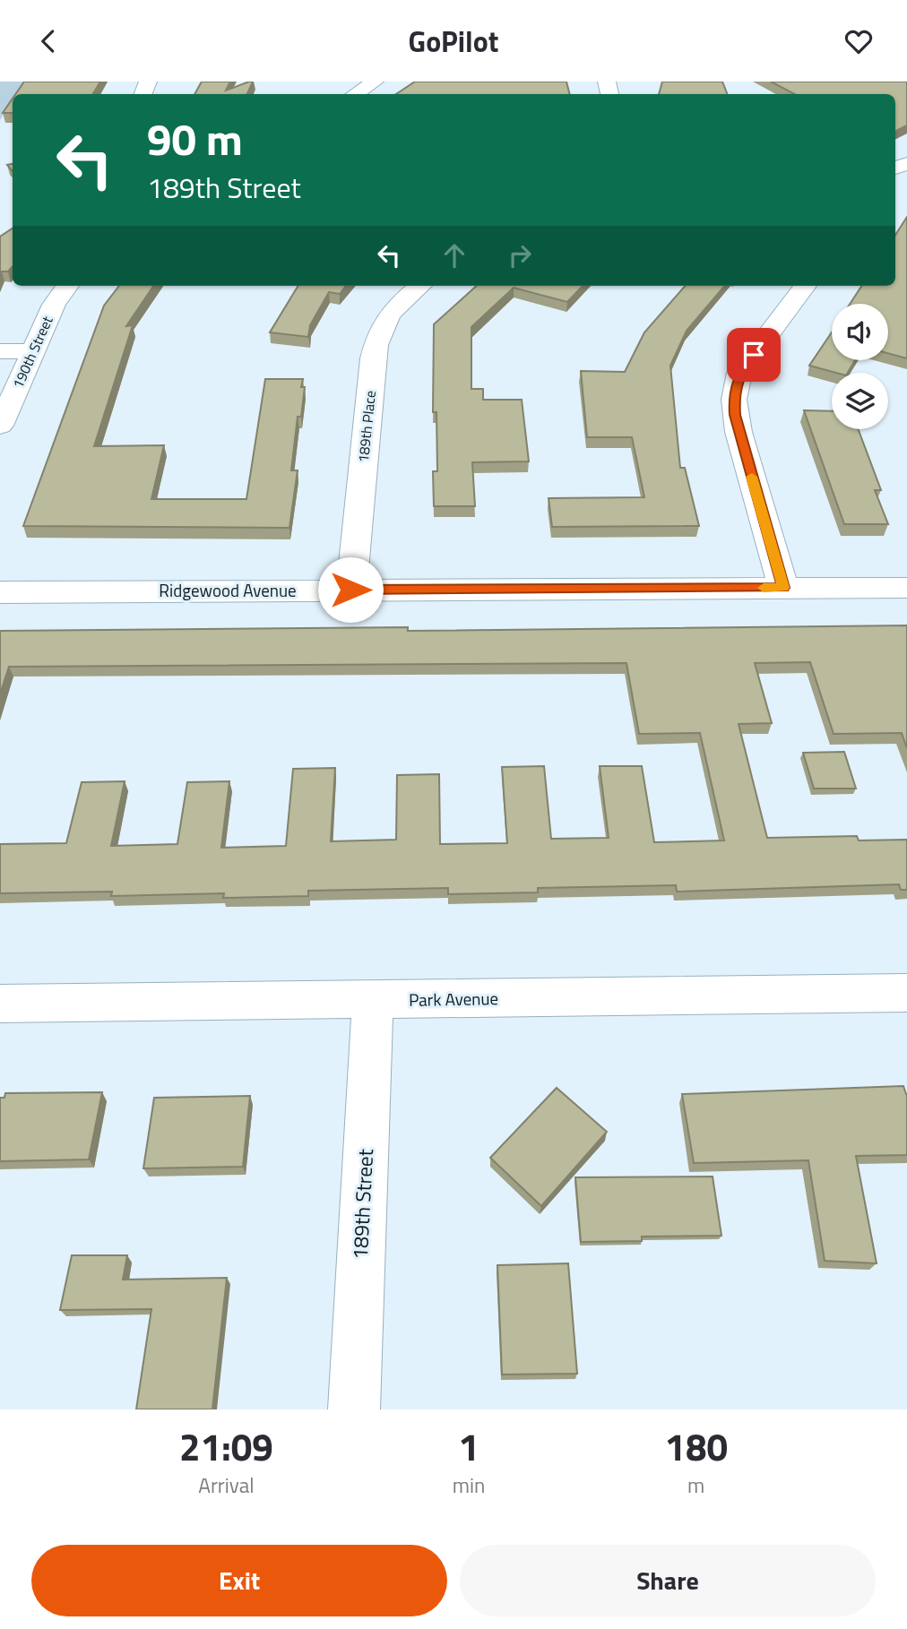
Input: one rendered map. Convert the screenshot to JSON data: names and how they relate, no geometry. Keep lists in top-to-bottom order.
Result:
{
  "streets": {
    "street": [
      "190th Street",
      "189th Place",
      "Ridgewood Avenue",
      "Park Avenue",
      "189th Street"
    ]
  },
  "crossings": [
    ["189th Place", "Ridgewood Avenue"],
    ["Park Avenue", "189th Street"]
  ],
  "page": {
    "header": "GoPilot",
    "turn": ["90 m", "189th Street"],
    "eta": [
      "21:09",
      "Arrival",
      "1",
      "min",
      "180",
      "m"
    ],
    "buttons": ["Exit", "Share"]
  }
}
